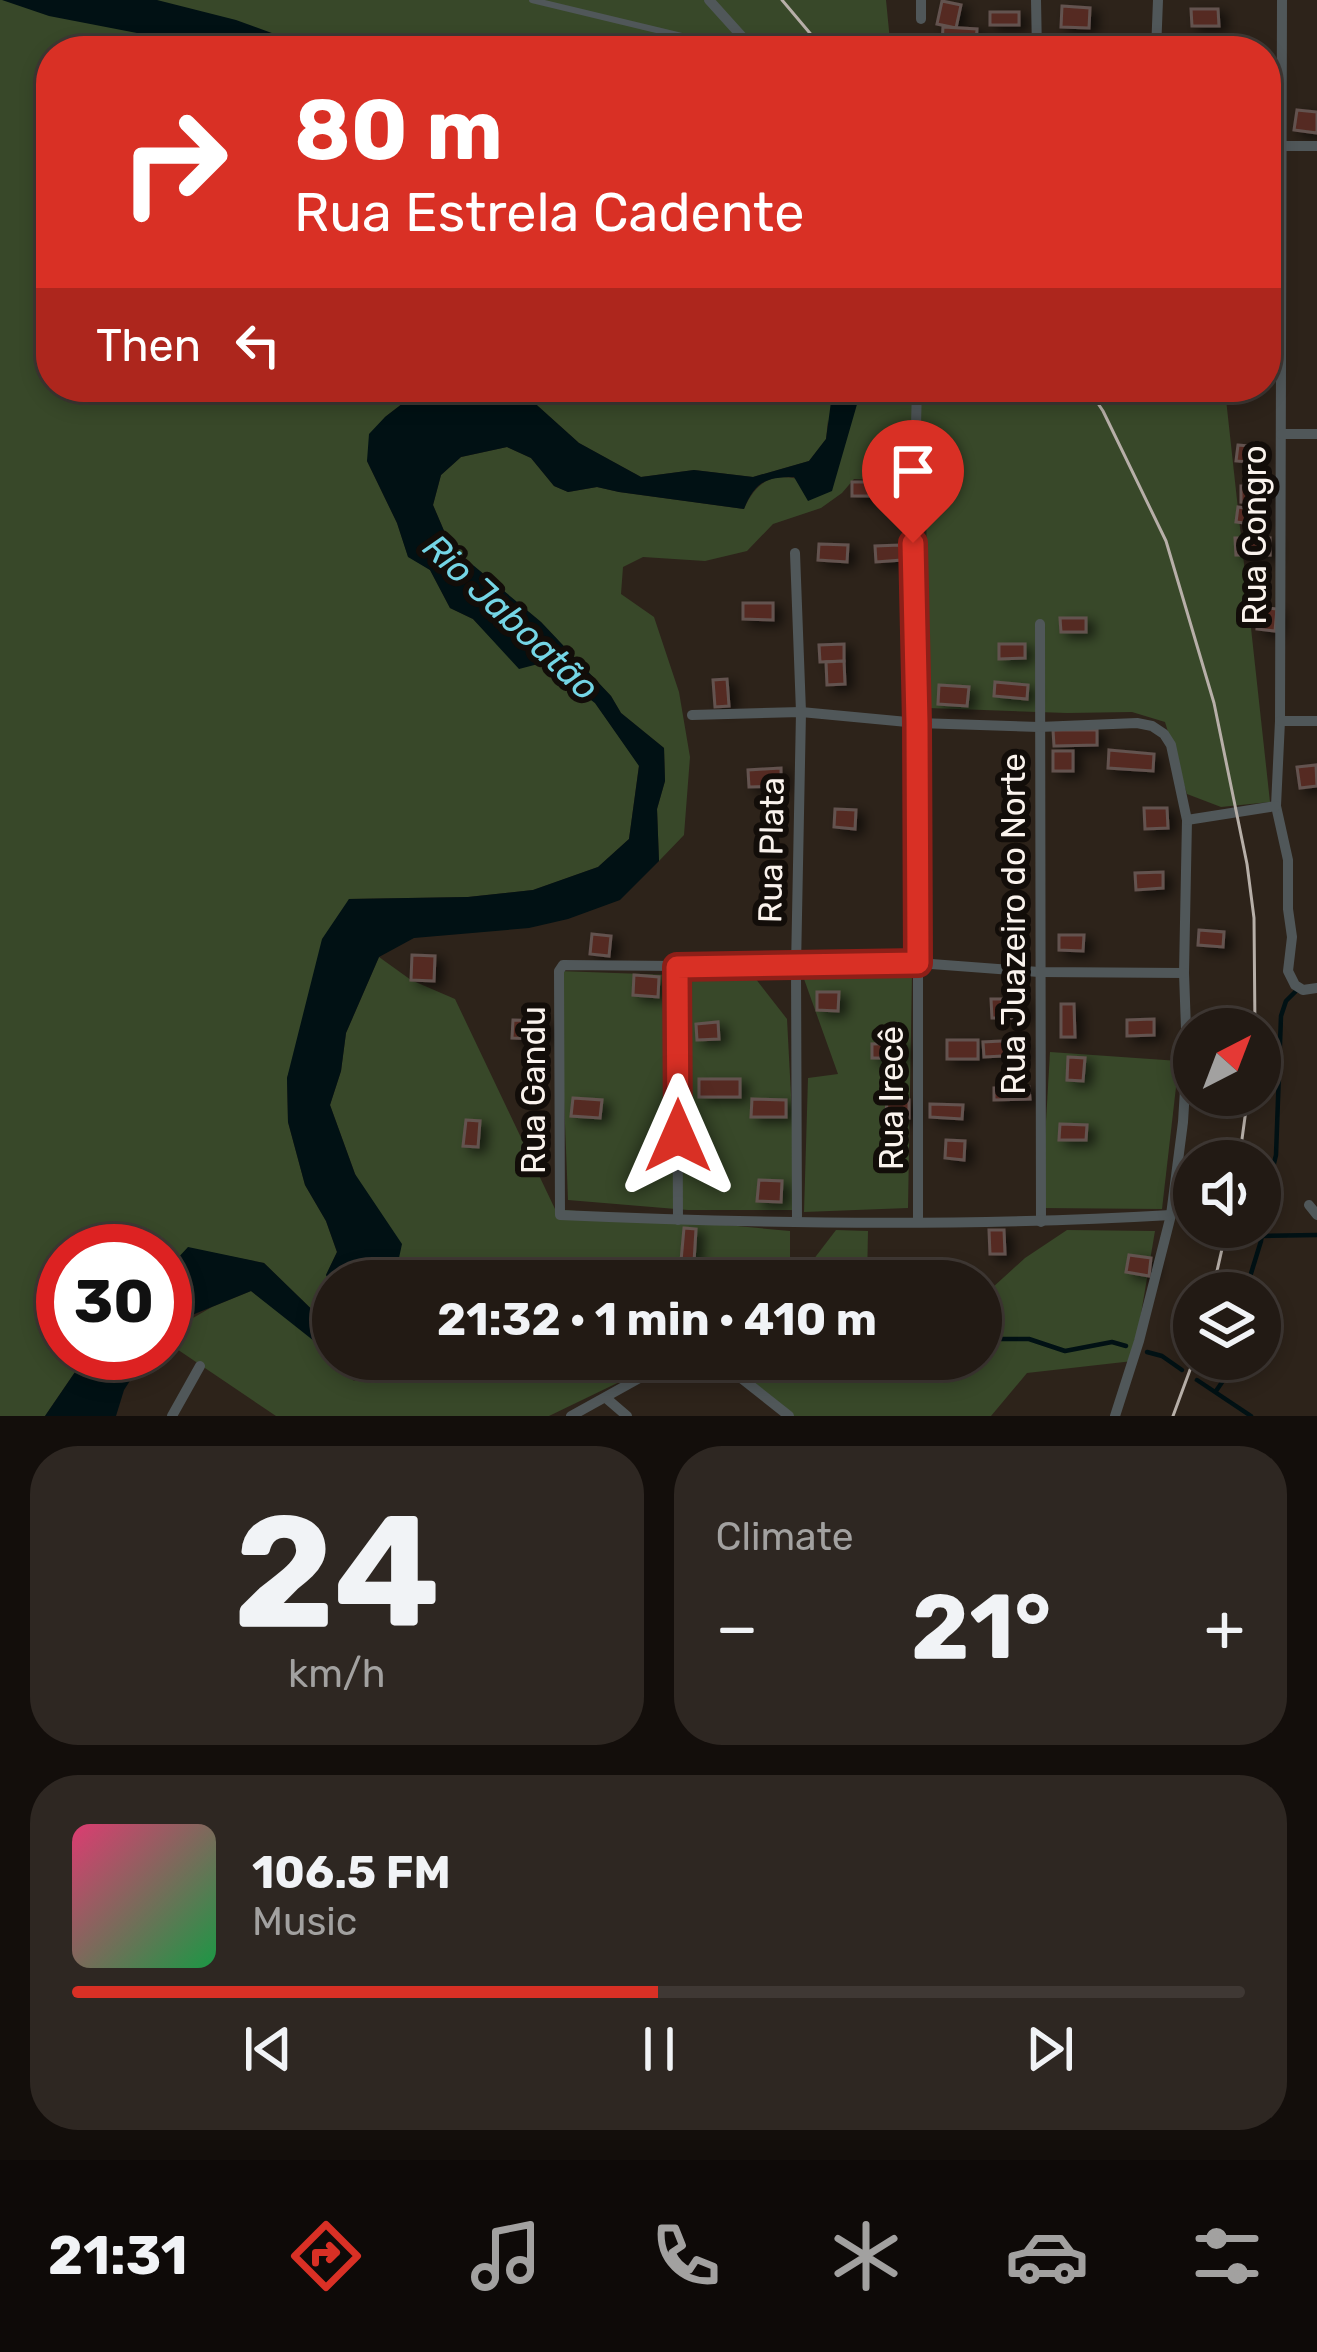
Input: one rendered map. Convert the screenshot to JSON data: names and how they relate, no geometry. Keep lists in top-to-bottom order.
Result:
{
  "streets": {
    "street": [
      "Rua Congro",
      "Rua Plata",
      "Rua Juazeiro do Norte",
      "Rua Gandu",
      "Rua Irecê"
    ]
  },
  "water": ["Rio Jaboatão"],
  "north": "top right",
  "page": {
    "turn": ["80 m", "Rua Estrela Cadente"],
    "then": "Then",
    "limit": "30",
    "trip": "21:32 · 1 min · 410 m",
    "tile": [
      ["24", "km/h"],
      "Climate"
    ],
    "heat": ["−", "21°", "+"],
    "song": ["106.5 FM", "Music"],
    "tabs": "21:31"
  }
}
